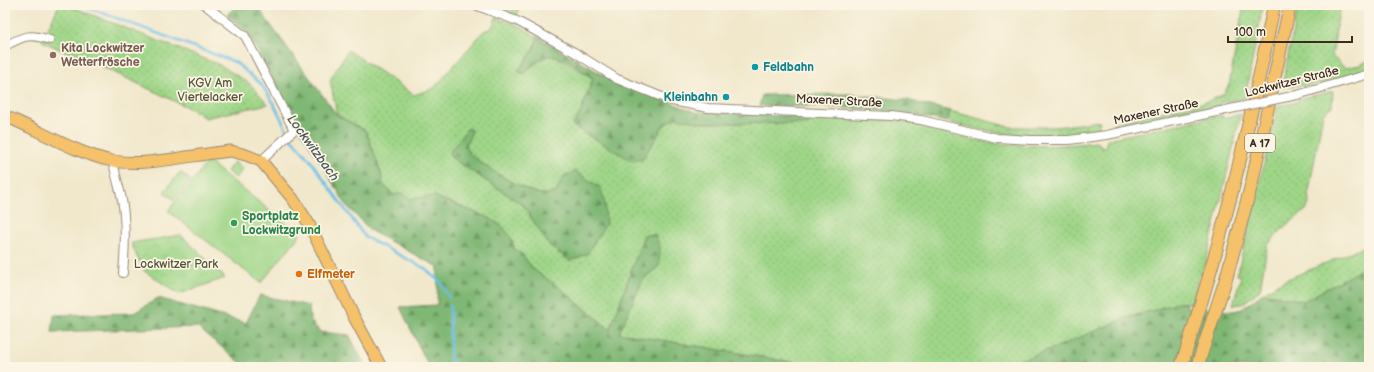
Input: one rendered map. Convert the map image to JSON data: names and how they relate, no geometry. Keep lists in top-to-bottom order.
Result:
{
  "streets": {
    "highway": ["A 17"],
    "street": ["Lockwitzer Straße", "Maxener Straße"]
  },
  "crossings": [
    ["Lockwitzer Straße", "Maxener Straße"]
  ],
  "water": ["Lockwitzbach"],
  "parks": ["KGV Am Viertelacker", "Lockwitzer Park"],
  "places": [
    "Kita Lockwitzer Wetterfrösche",
    "Feldbahn",
    "Kleinbahn",
    "Sportplatz Lockwitzgrund",
    "Elfmeter"
  ],
  "scale_bar": "100 m"
}
